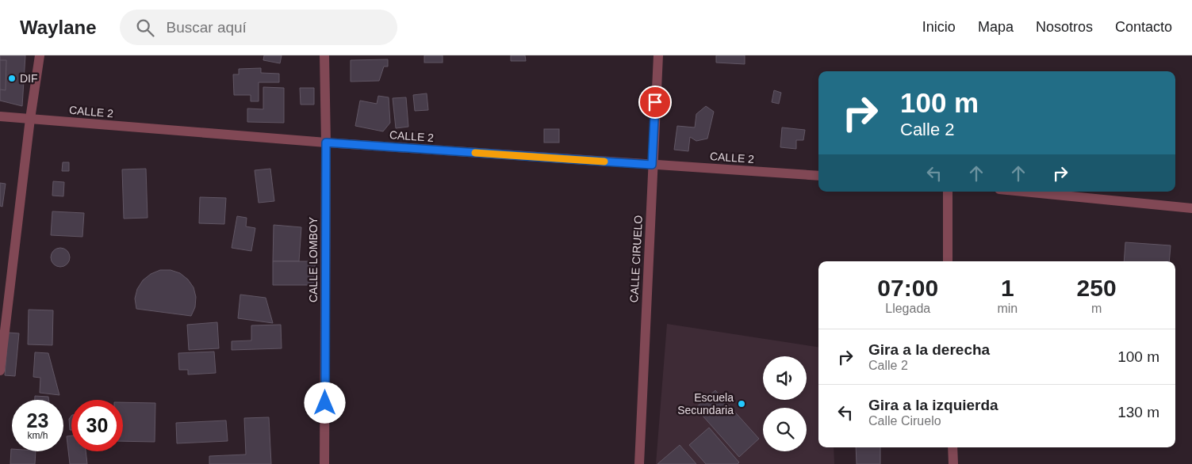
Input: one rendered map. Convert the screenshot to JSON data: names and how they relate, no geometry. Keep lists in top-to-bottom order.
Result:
{
  "streets": {
    "street": ["CALLE 2", "CALLE CIRUELO", "CALLE LOMBOY"]
  },
  "crossings": [
    ["CALLE 2", "CALLE CIRUELO"],
    ["CALLE 2", "CALLE LOMBOY"]
  ],
  "places": ["DIF", "Escuela Secundaria"],
  "page": {
    "header": "Waylane",
    "search": "Buscar aquí",
    "nav": [
      "Inicio",
      "Mapa",
      "Nosotros",
      "Contacto"
    ],
    "turn": ["100 m", "Calle 2"],
    "eta": [
      "07:00",
      "Llegada",
      "1",
      "min",
      "250",
      "m"
    ],
    "list": [
      {
        "name": "Gira a la derecha",
        "note": "Calle 2",
        "value": "100 m"
      },
      {
        "name": "Gira a la izquierda",
        "note": "Calle Ciruelo",
        "value": "130 m"
      }
    ],
    "speed": "23 km/h",
    "limit": "30"
  }
}
